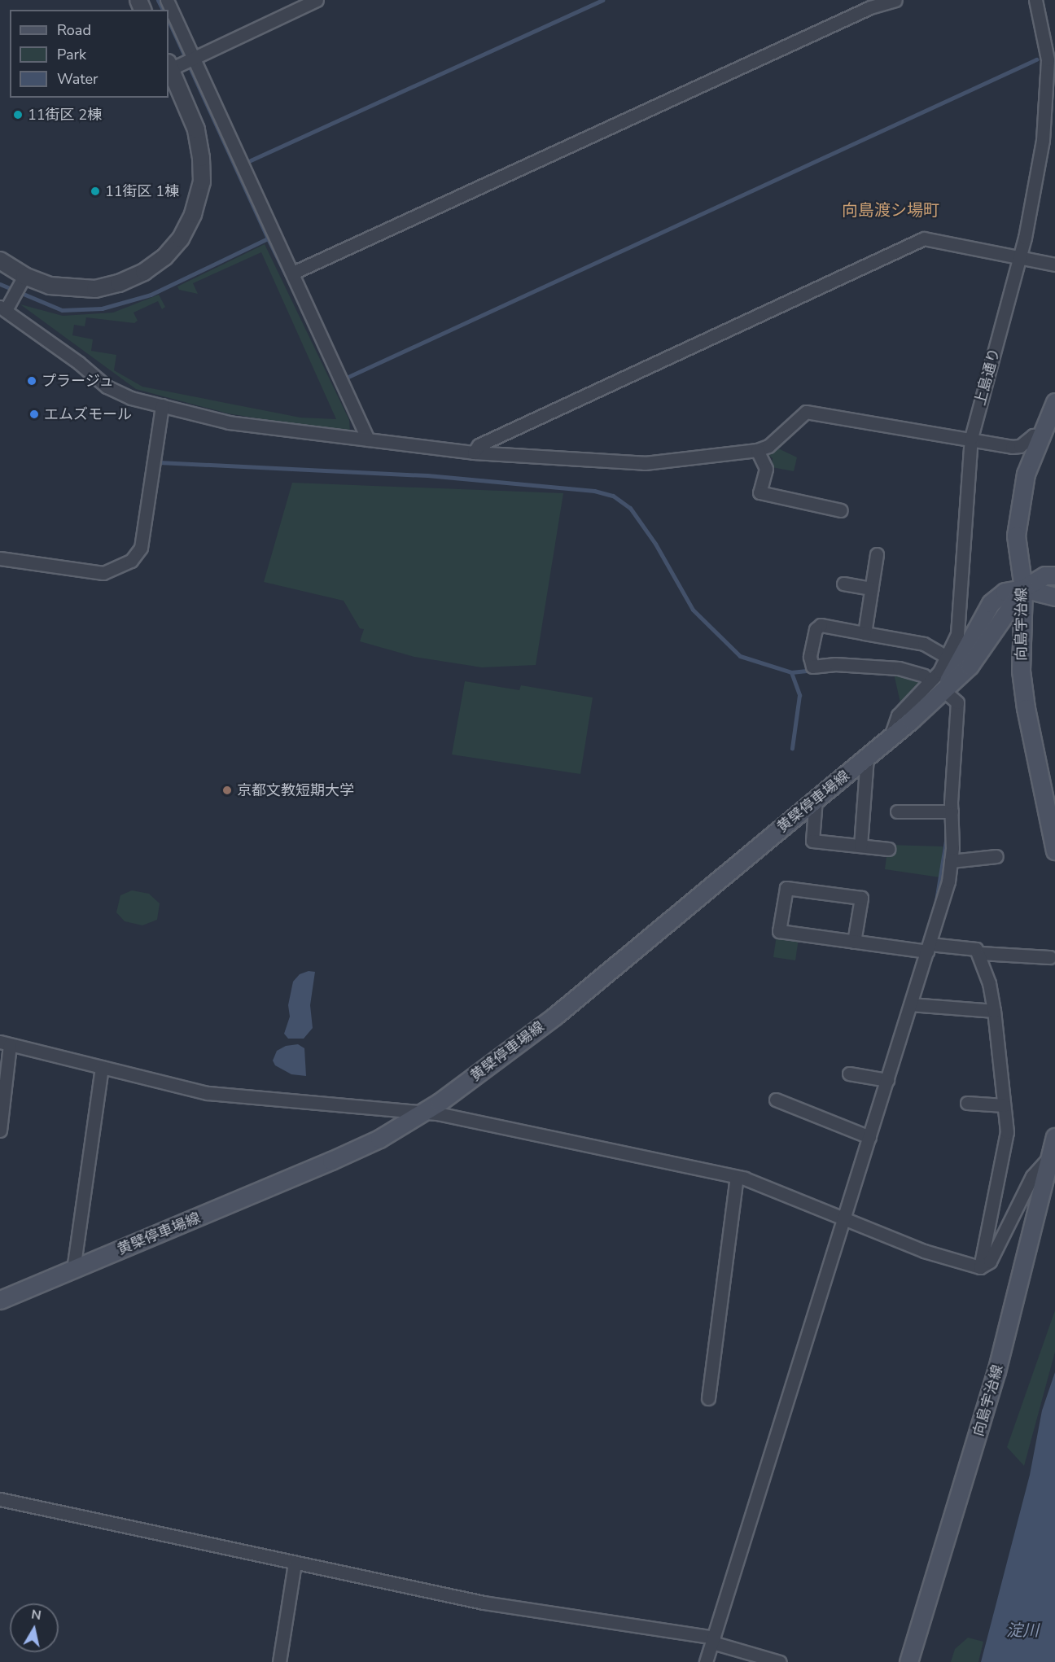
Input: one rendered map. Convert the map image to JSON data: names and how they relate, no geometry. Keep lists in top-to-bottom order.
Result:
{
  "streets": {
    "main road": ["向島宇治線", "黄檗停車場線"],
    "street": ["上島通り"]
  },
  "crossings": [
    ["上島通り", "黄檗停車場線"],
    ["向島宇治線", "黄檗停車場線"]
  ],
  "districts": ["向島渡シ場町"],
  "water": ["淀川"],
  "places": [
    "11街区 2棟",
    "11街区 1棟",
    "プラージュ",
    "エムズモール",
    "京都文教短期大学"
  ],
  "legend": ["Road", "Park", "Water"],
  "north": "top"
}
